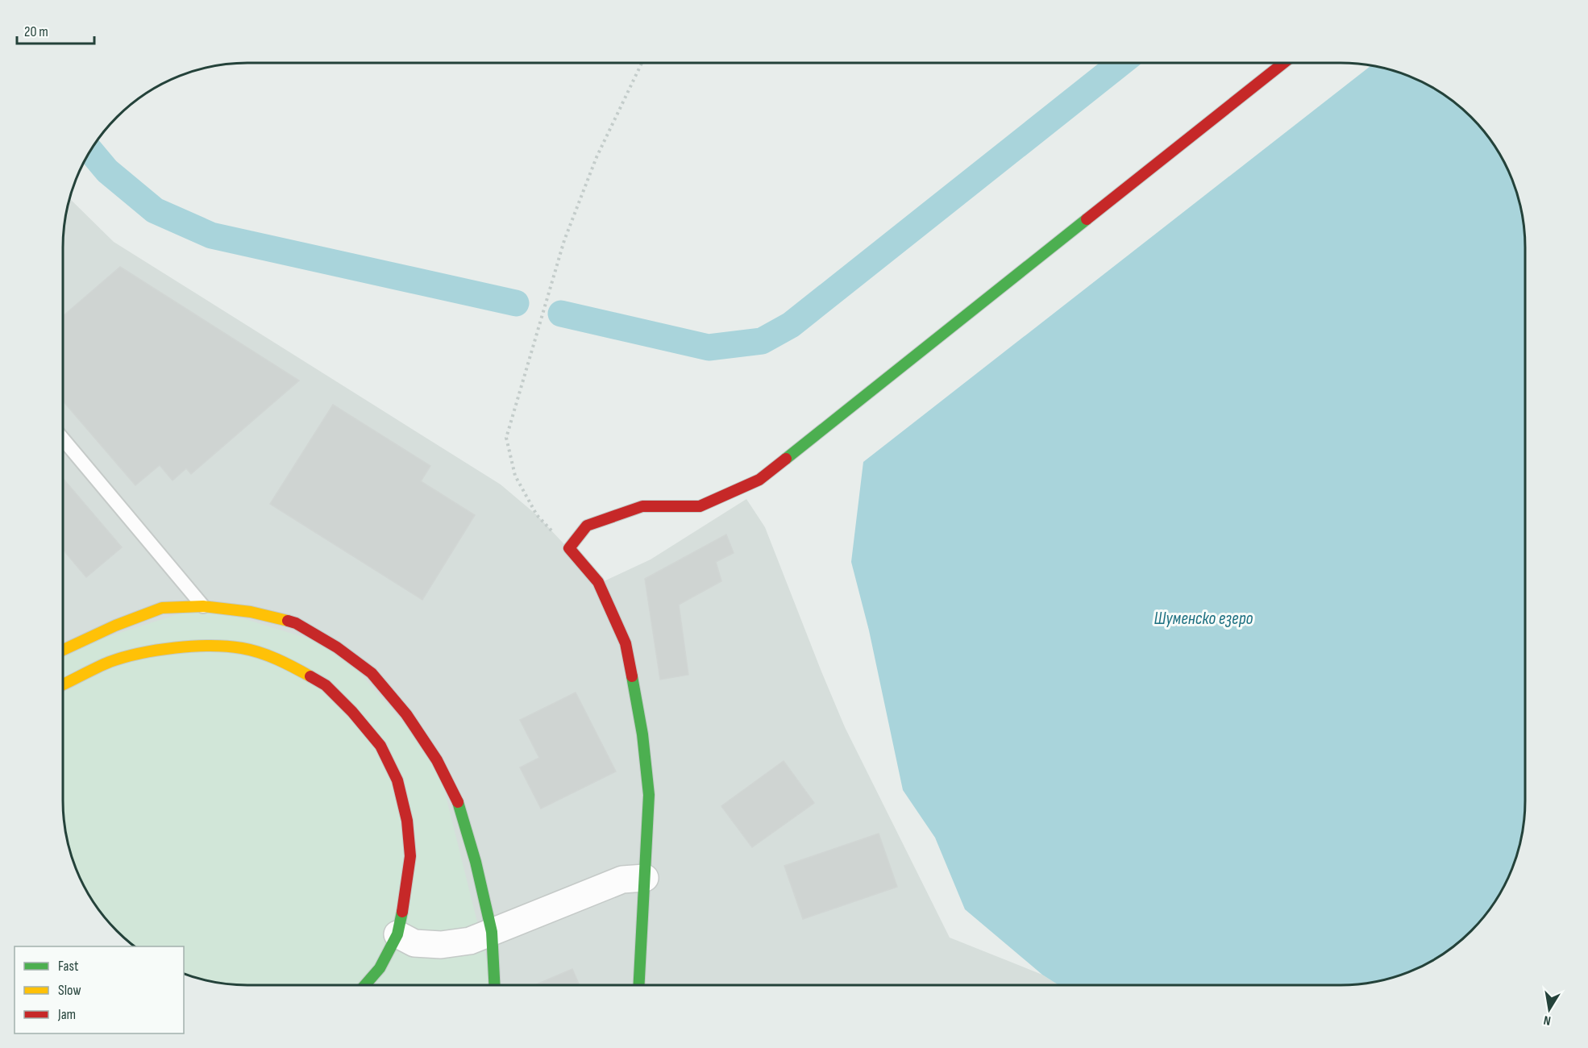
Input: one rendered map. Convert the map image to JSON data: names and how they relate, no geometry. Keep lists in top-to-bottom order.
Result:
{
  "water": ["Шуменско езеро"],
  "legend": ["Fast", "Slow", "Jam"],
  "scale_bar": "20 m",
  "north": "bottom"
}
